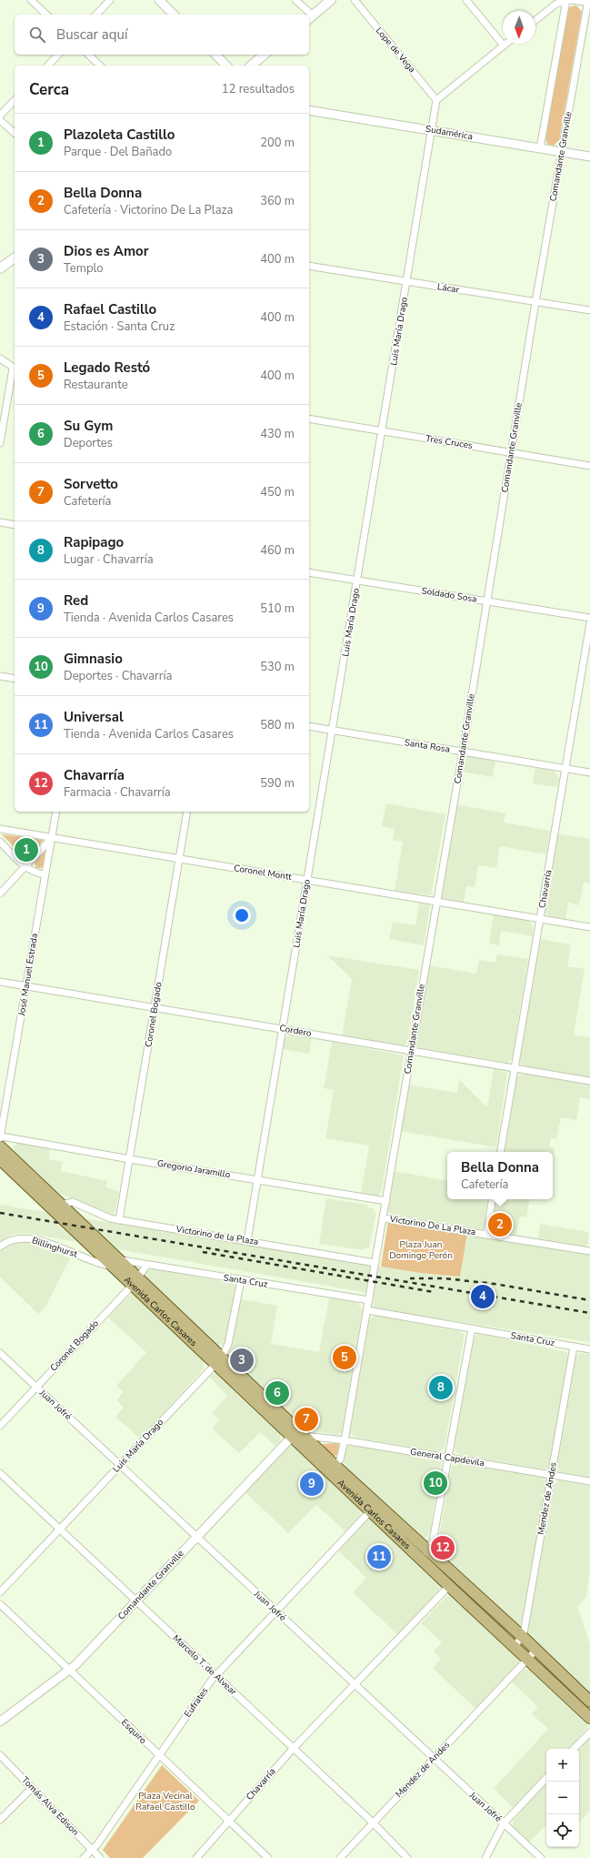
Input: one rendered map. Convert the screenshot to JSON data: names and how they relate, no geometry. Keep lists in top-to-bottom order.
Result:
{
  "streets": {
    "main road": ["Avenida Carlos Casares"],
    "street": [
      "Lope de Vega",
      "Sudamérica",
      "Comandante Granville",
      "Lácar",
      "Luis María Drago",
      "Tres Cruces",
      "Soldado Sosa",
      "Santa Rosa",
      "Coronel Montt",
      "Chavarría",
      "José Manuel Estrada",
      "Coronel Bogado",
      "Cordero",
      "Gregorio Jaramillo",
      "Victorino De La Plaza",
      "Victorino de la Plaza",
      "Billinghurst",
      "Santa Cruz",
      "Juan Jofré",
      "General Capdevila",
      "Mendez de Andes",
      "Marcelo T. de Alvear",
      "Eufrates",
      "Esquiro",
      "Tomás Alva Edison"
    ]
  },
  "crossings": [
    ["Lope de Vega", "Luis María Drago"],
    ["Sudamérica", "Comandante Granville"],
    ["Sudamérica", "Luis María Drago"],
    ["Comandante Granville", "Lácar"],
    ["Comandante Granville", "Tres Cruces"],
    ["Comandante Granville", "Soldado Sosa"],
    ["Comandante Granville", "Santa Rosa"],
    ["Comandante Granville", "Coronel Montt"],
    ["Comandante Granville", "Cordero"],
    ["Comandante Granville", "Gregorio Jaramillo"],
    ["Comandante Granville", "Victorino De La Plaza"],
    ["Comandante Granville", "Victorino de la Plaza"],
    ["Comandante Granville", "Santa Cruz"],
    ["Comandante Granville", "Avenida Carlos Casares"],
    ["Comandante Granville", "Juan Jofré"],
    ["Comandante Granville", "General Capdevila"],
    ["Comandante Granville", "Marcelo T. de Alvear"],
    ["Comandante Granville", "Esquiro"],
    ["Lácar", "Luis María Drago"],
    ["Luis María Drago", "Tres Cruces"],
    ["Luis María Drago", "Soldado Sosa"],
    ["Luis María Drago", "Santa Rosa"],
    ["Luis María Drago", "Coronel Montt"],
    ["Luis María Drago", "Cordero"],
    ["Luis María Drago", "Gregorio Jaramillo"],
    ["Luis María Drago", "Victorino de la Plaza"],
    ["Luis María Drago", "Santa Cruz"],
    ["Luis María Drago", "Avenida Carlos Casares"],
    ["Luis María Drago", "Juan Jofré"],
    ["Luis María Drago", "Marcelo T. de Alvear"],
    ["Santa Rosa", "Chavarría"],
    ["Coronel Montt", "Chavarría"],
    ["Coronel Montt", "José Manuel Estrada"],
    ["Coronel Montt", "Coronel Bogado"],
    ["Chavarría", "Cordero"],
    ["Chavarría", "Avenida Carlos Casares"],
    ["Chavarría", "Juan Jofré"],
    ["Chavarría", "Marcelo T. de Alvear"],
    ["Chavarría", "Esquiro"],
    ["José Manuel Estrada", "Cordero"],
    ["José Manuel Estrada", "Gregorio Jaramillo"],
    ["José Manuel Estrada", "Avenida Carlos Casares"],
    ["Coronel Bogado", "Cordero"],
    ["Coronel Bogado", "Gregorio Jaramillo"],
    ["Coronel Bogado", "Victorino de la Plaza"],
    ["Coronel Bogado", "Santa Cruz"],
    ["Coronel Bogado", "Avenida Carlos Casares"],
    ["Coronel Bogado", "Juan Jofré"],
    ["Gregorio Jaramillo", "Avenida Carlos Casares"],
    ["Victorino de la Plaza", "Avenida Carlos Casares"],
    ["Billinghurst", "Avenida Carlos Casares"],
    ["Santa Cruz", "Avenida Carlos Casares"],
    ["Santa Cruz", "Mendez de Andes"],
    ["Avenida Carlos Casares", "General Capdevila"],
    ["Avenida Carlos Casares", "Mendez de Andes"],
    ["Avenida Carlos Casares", "Eufrates"],
    ["Juan Jofré", "Mendez de Andes"],
    ["Juan Jofré", "Eufrates"],
    ["General Capdevila", "Mendez de Andes"],
    ["Mendez de Andes", "Marcelo T. de Alvear"],
    ["Marcelo T. de Alvear", "Eufrates"],
    ["Eufrates", "Esquiro"],
    ["Eufrates", "Tomás Alva Edison"]
  ],
  "parks": ["Plaza Juan Domingo Perón", "Plaza Vecinal Rafael Castillo"],
  "north": "bottom",
  "page": {
    "search": "Buscar aquí",
    "heading": ["Cerca", "12 resultados"],
    "list": [
      {
        "mark": "1",
        "name": "Plazoleta Castillo",
        "note": "Parque · Del Bañado",
        "value": "200 m"
      },
      {
        "mark": "2",
        "name": "Bella Donna",
        "note": "Cafetería · Victorino De La Plaza",
        "value": "360 m"
      },
      {
        "mark": "3",
        "name": "Dios es Amor",
        "note": "Templo",
        "value": "400 m"
      },
      {
        "mark": "4",
        "name": "Rafael Castillo",
        "note": "Estación · Santa Cruz",
        "value": "400 m"
      },
      {
        "mark": "5",
        "name": "Legado Restó",
        "note": "Restaurante",
        "value": "400 m"
      },
      {
        "mark": "6",
        "name": "Su Gym",
        "note": "Deportes",
        "value": "430 m"
      },
      {
        "mark": "7",
        "name": "Sorvetto",
        "note": "Cafetería",
        "value": "450 m"
      },
      {
        "mark": "8",
        "name": "Rapipago",
        "note": "Lugar · Chavarría",
        "value": "460 m"
      },
      {
        "mark": "9",
        "name": "Red",
        "note": "Tienda · Avenida Carlos Casares",
        "value": "510 m"
      },
      {
        "mark": "10",
        "name": "Gimnasio",
        "note": "Deportes · Chavarría",
        "value": "530 m"
      },
      {
        "mark": "11",
        "name": "Universal",
        "note": "Tienda · Avenida Carlos Casares",
        "value": "580 m"
      },
      {
        "mark": "12",
        "name": "Chavarría",
        "note": "Farmacia · Chavarría",
        "value": "590 m"
      }
    ],
    "pins": [
      "1",
      "2",
      "4",
      "5",
      "3",
      "8",
      "6",
      "7",
      "10",
      "9",
      "12",
      "11"
    ],
    "popup": ["Bella Donna", "Cafetería"],
    "map_buttons": ["+", "−"]
  }
}
